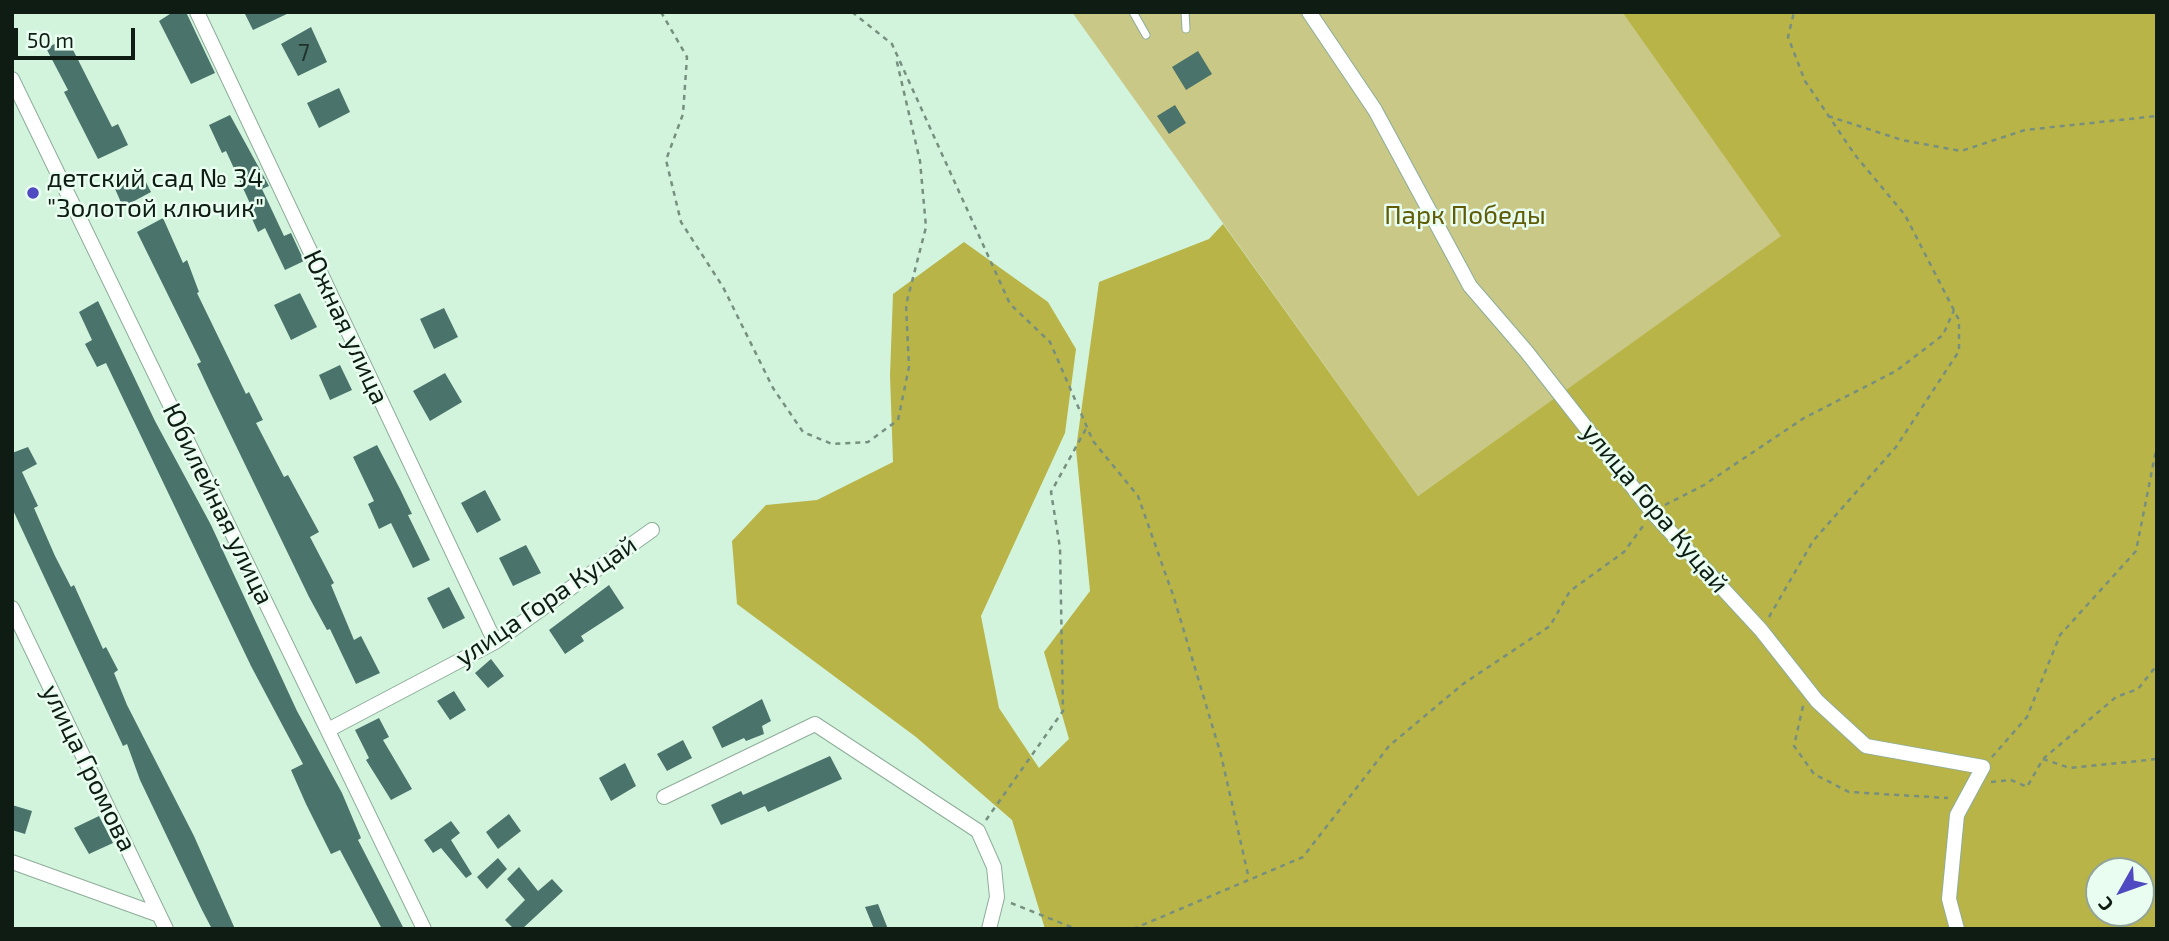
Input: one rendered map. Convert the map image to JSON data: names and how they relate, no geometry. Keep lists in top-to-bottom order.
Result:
{
  "streets": {
    "street": [
      "Южная улица",
      "Юбилейная улица",
      "улица Гора Куцай",
      "улица Громова"
    ]
  },
  "crossings": [
    ["Южная улица", "улица Гора Куцай"],
    ["Юбилейная улица", "улица Гора Куцай"]
  ],
  "parks": ["Парк Победы"],
  "places": ["детский сад № 34 \"Золотой ключик\""],
  "house_numbers": ["7"],
  "scale_bar": "50 m",
  "north": "bottom left"
}
